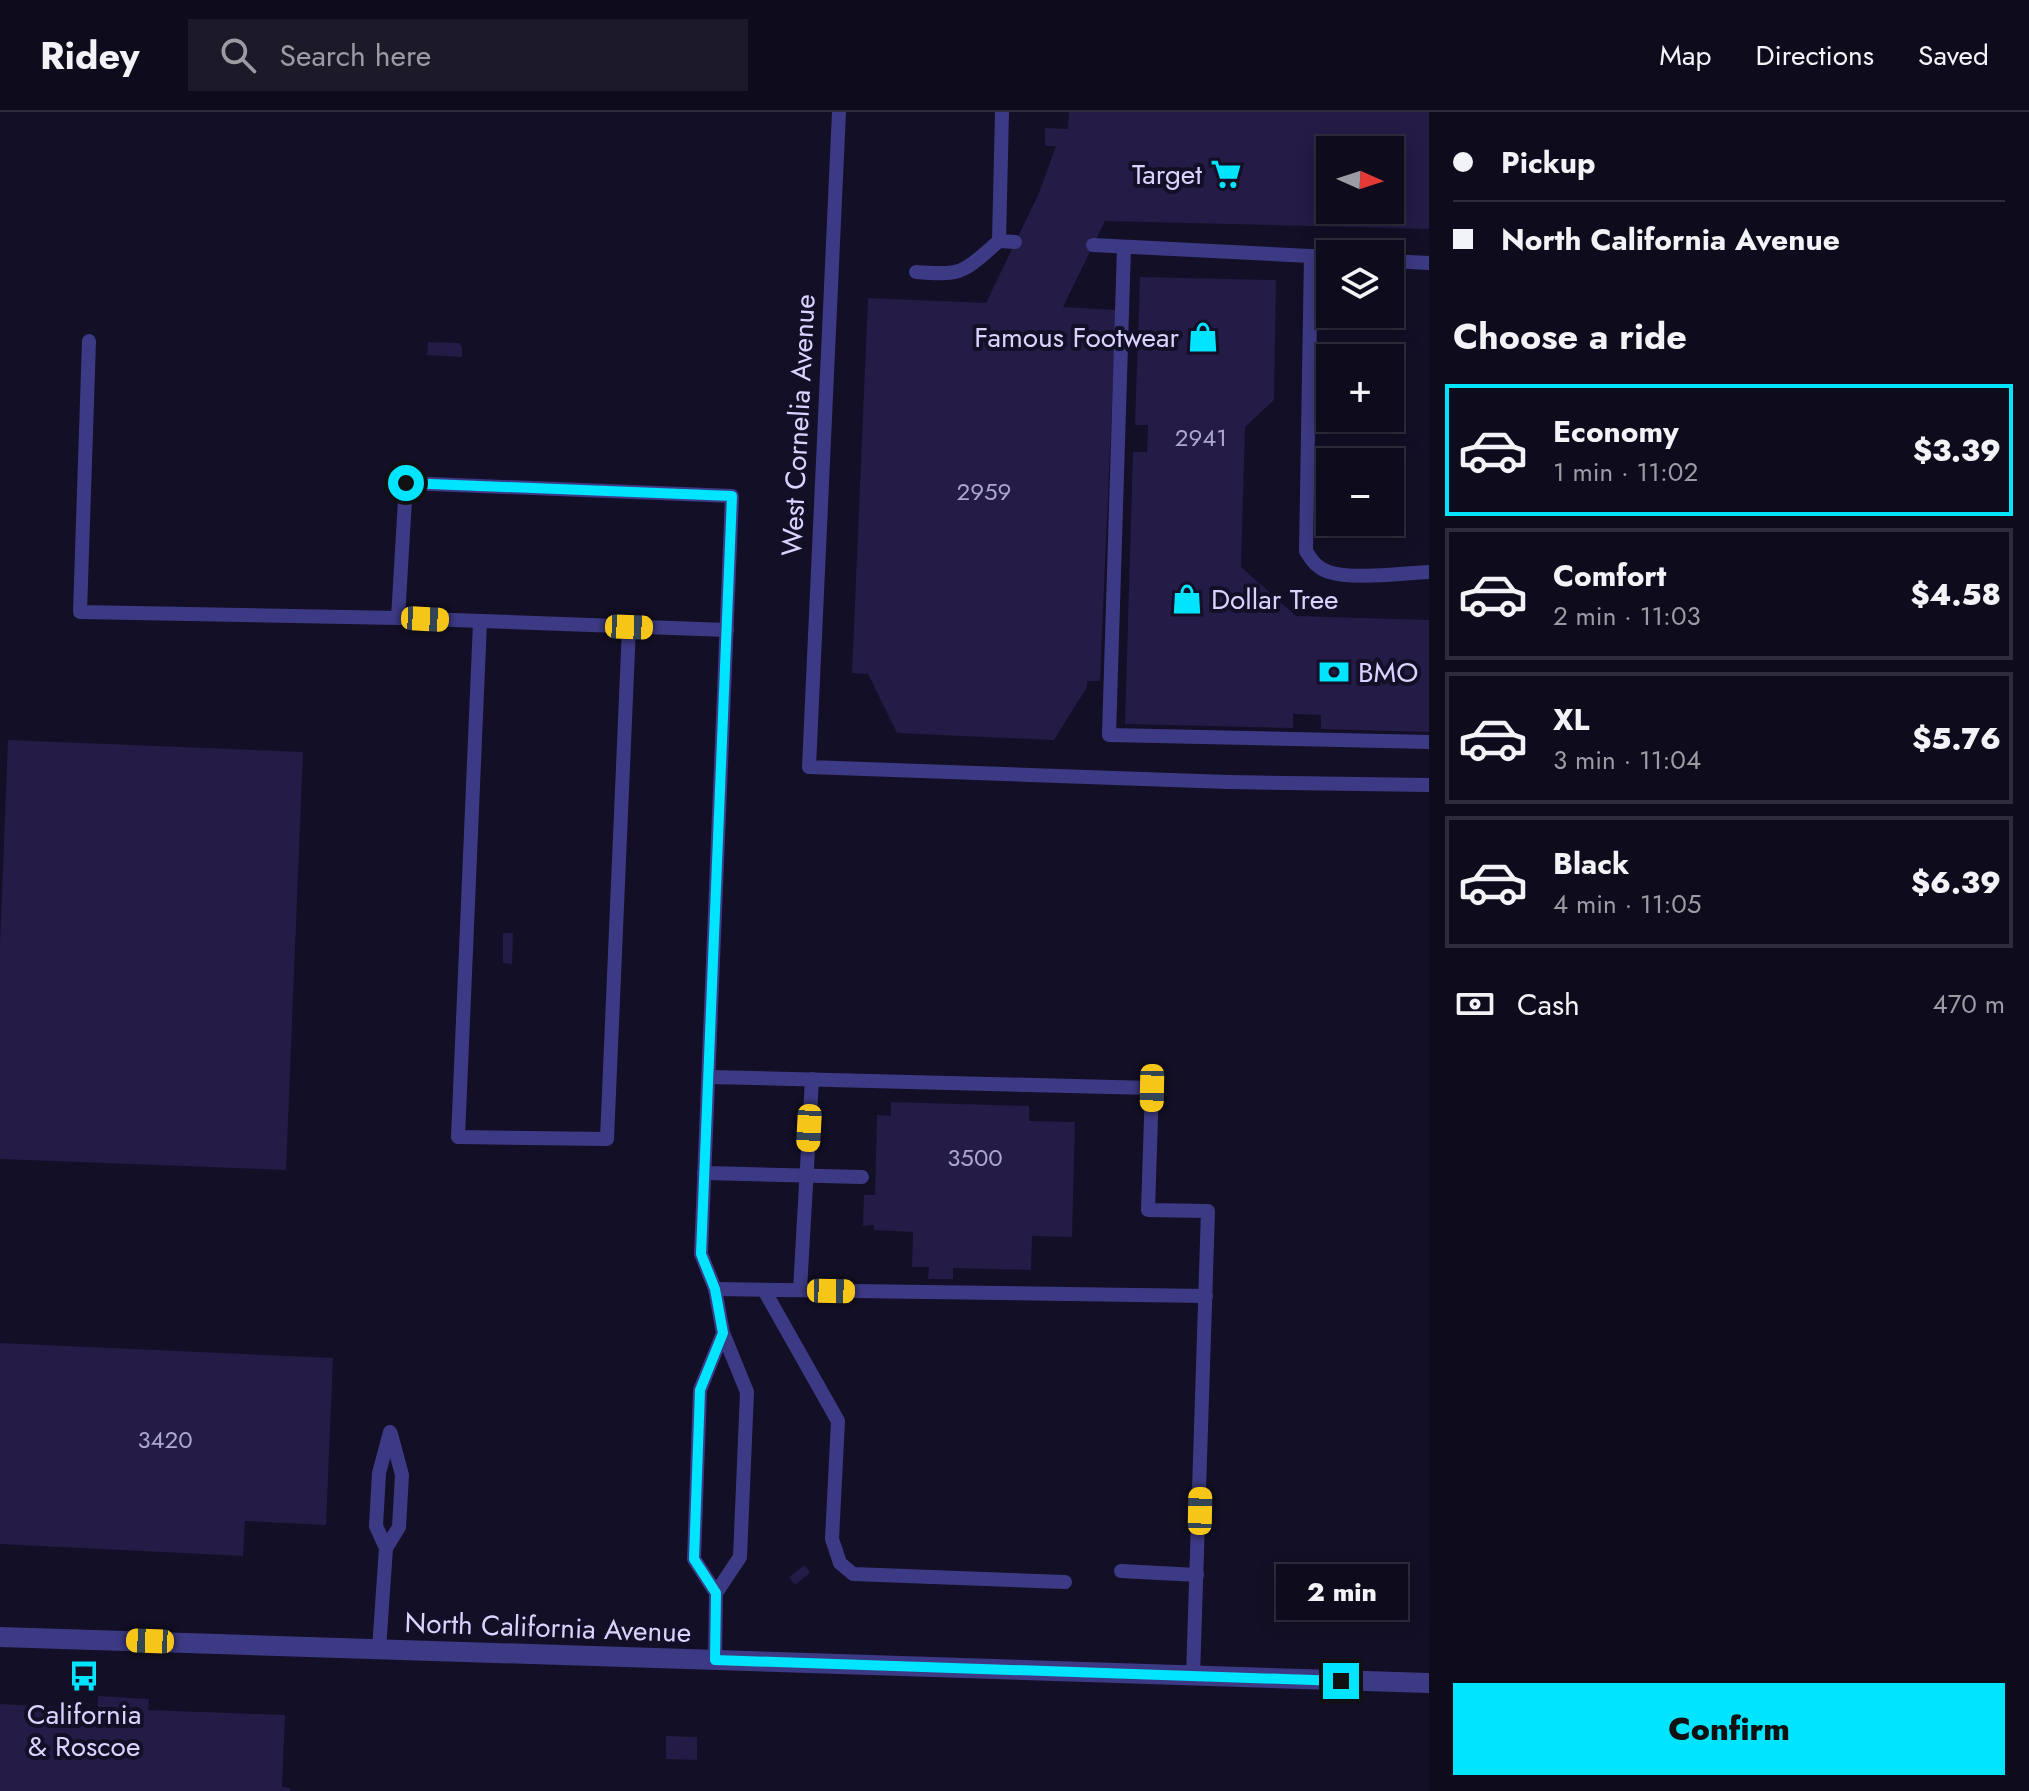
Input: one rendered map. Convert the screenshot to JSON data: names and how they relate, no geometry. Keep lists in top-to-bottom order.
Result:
{
  "streets": {
    "street": ["North California Avenue"],
    "lane": ["West Cornelia Avenue"]
  },
  "places": {
    "supermarket": ["Target"],
    "shop": ["Famous Footwear", "Dollar Tree"],
    "bank": ["BMO"],
    "bus stop": ["California & Roscoe"]
  },
  "house_numbers": [
    "2941",
    "2959",
    "3500",
    "3420"
  ],
  "north": "right",
  "page": {
    "header": "Ridey",
    "search": "Search here",
    "nav": ["Map", "Directions", "Saved"],
    "banner": ["Pickup", "North California Avenue"],
    "map_buttons": ["+", "−"],
    "heading": "Choose a ride",
    "list": [
      {
        "name": "Economy",
        "note": "1 min · 11:02",
        "value": "$3.39"
      },
      {
        "name": "Comfort",
        "note": "2 min · 11:03",
        "value": "$4.58"
      },
      {
        "name": "XL",
        "note": "3 min · 11:04",
        "value": "$5.76"
      },
      {
        "name": "Black",
        "note": "4 min · 11:05",
        "value": "$6.39"
      }
    ],
    "pay": ["Cash", "470 m"],
    "bubble": "2 min",
    "buttons": "Confirm"
  }
}
